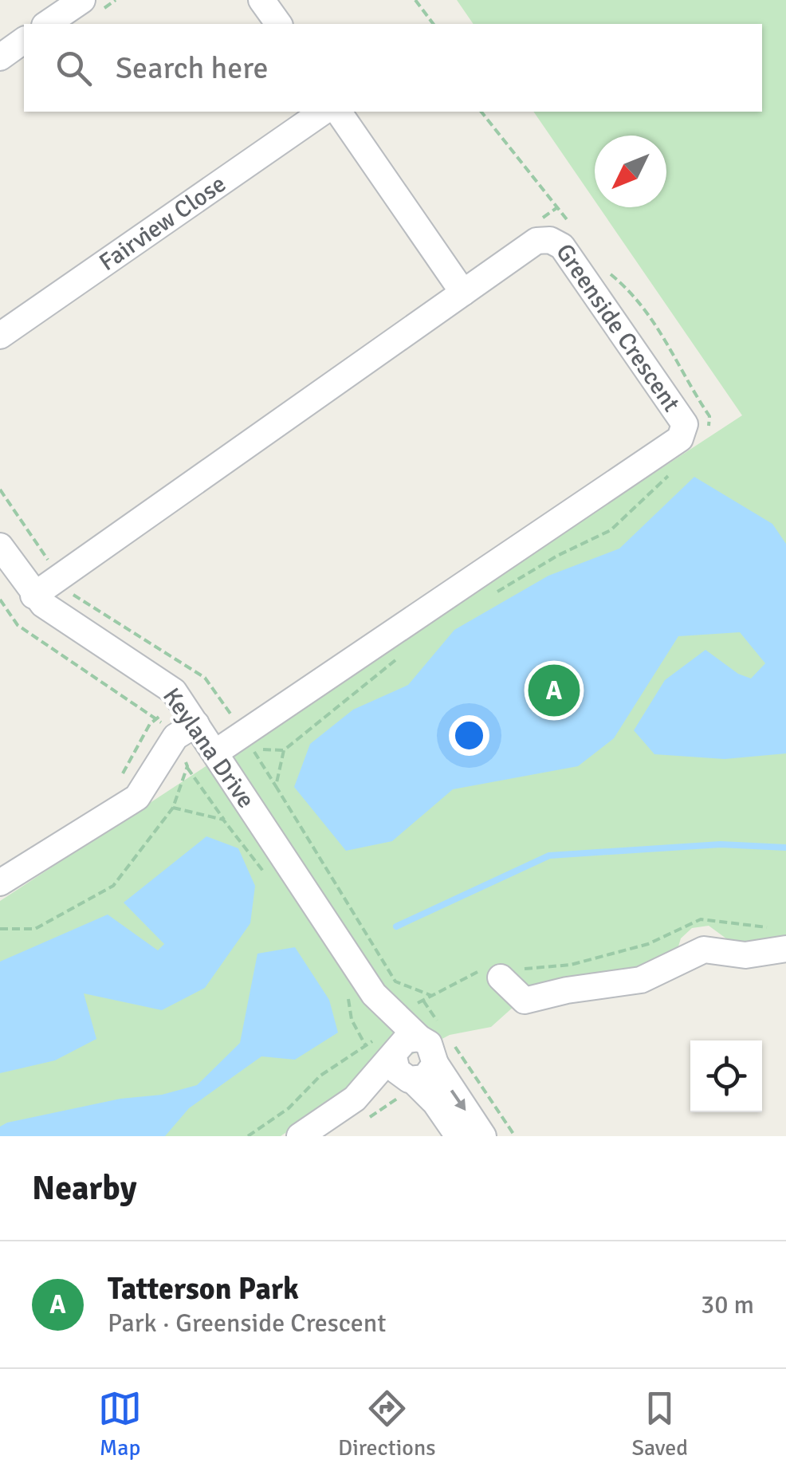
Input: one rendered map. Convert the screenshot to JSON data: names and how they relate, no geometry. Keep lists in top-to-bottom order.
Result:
{
  "streets": {
    "street": ["Fairview Close", "Greenside Crescent", "Keylana Drive"]
  },
  "crossings": [
    ["Greenside Crescent", "Keylana Drive"]
  ],
  "north": "bottom left",
  "page": {
    "search": "Search here",
    "pins": "A",
    "heading": "Nearby",
    "list": [
      {
        "mark": "A",
        "name": "Tatterson Park",
        "note": "Park · Greenside Crescent",
        "value": "30 m"
      }
    ],
    "nav": ["Map", "Directions", "Saved"]
  }
}
